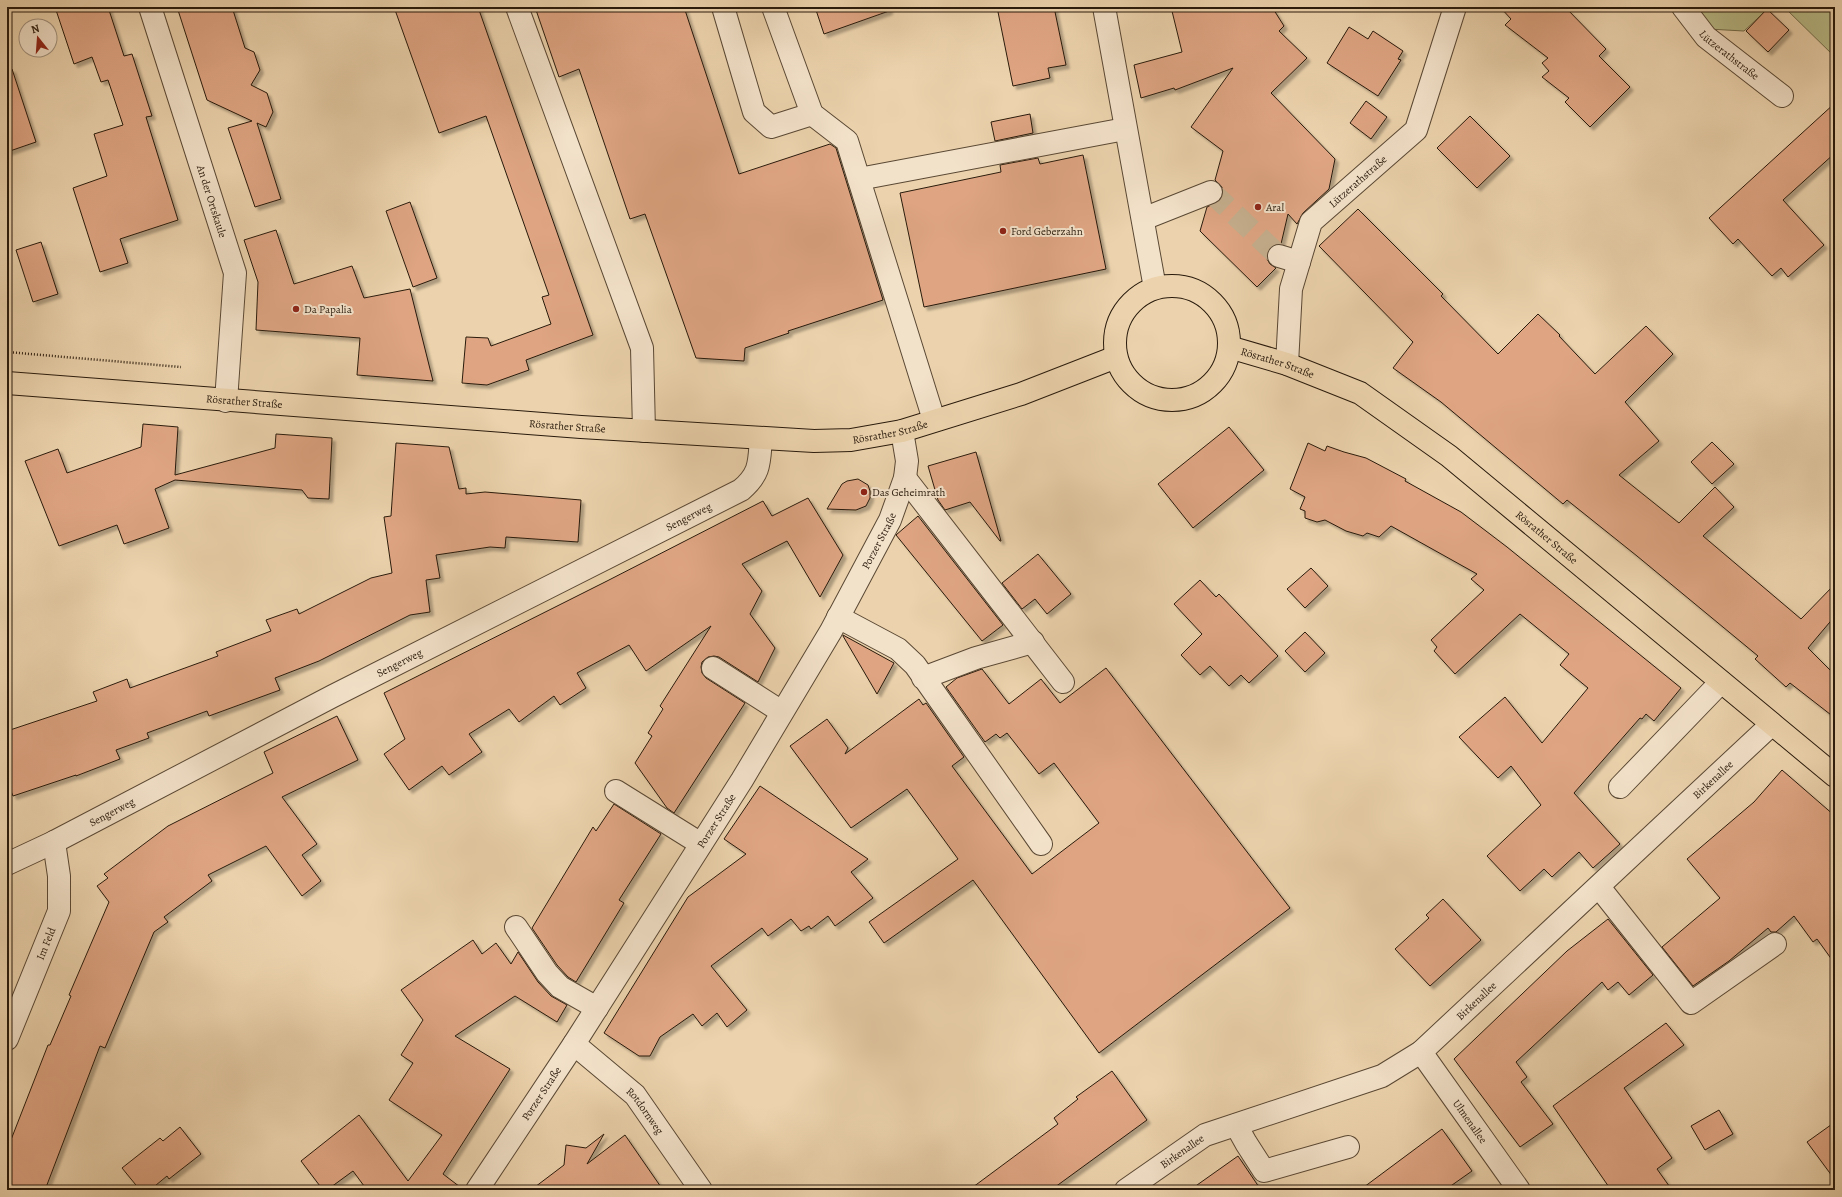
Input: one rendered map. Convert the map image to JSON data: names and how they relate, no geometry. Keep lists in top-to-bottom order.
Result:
{
  "streets": {
    "main road": ["Rösrather Straße"],
    "street": [
      "Lützerathstraße",
      "An der Ortskaule",
      "Sengerweg",
      "Porzer Straße",
      "Birkenallee",
      "Im Feld",
      "Rotdornweg",
      "Ulmenallee"
    ]
  },
  "crossings": [
    ["Lützerathstraße", "Rösrather Straße"],
    ["An der Ortskaule", "Rösrather Straße"],
    ["Rösrather Straße", "Sengerweg"],
    ["Rösrather Straße", "Porzer Straße"],
    ["Rösrather Straße", "Birkenallee"],
    ["Sengerweg", "Im Feld"],
    ["Porzer Straße", "Rotdornweg"],
    ["Birkenallee", "Ulmenallee"]
  ],
  "places": [
    "Aral",
    "Ford Geberzahn",
    "Da Papalia",
    "Das Geheimrath"
  ],
  "north": "top"
}
